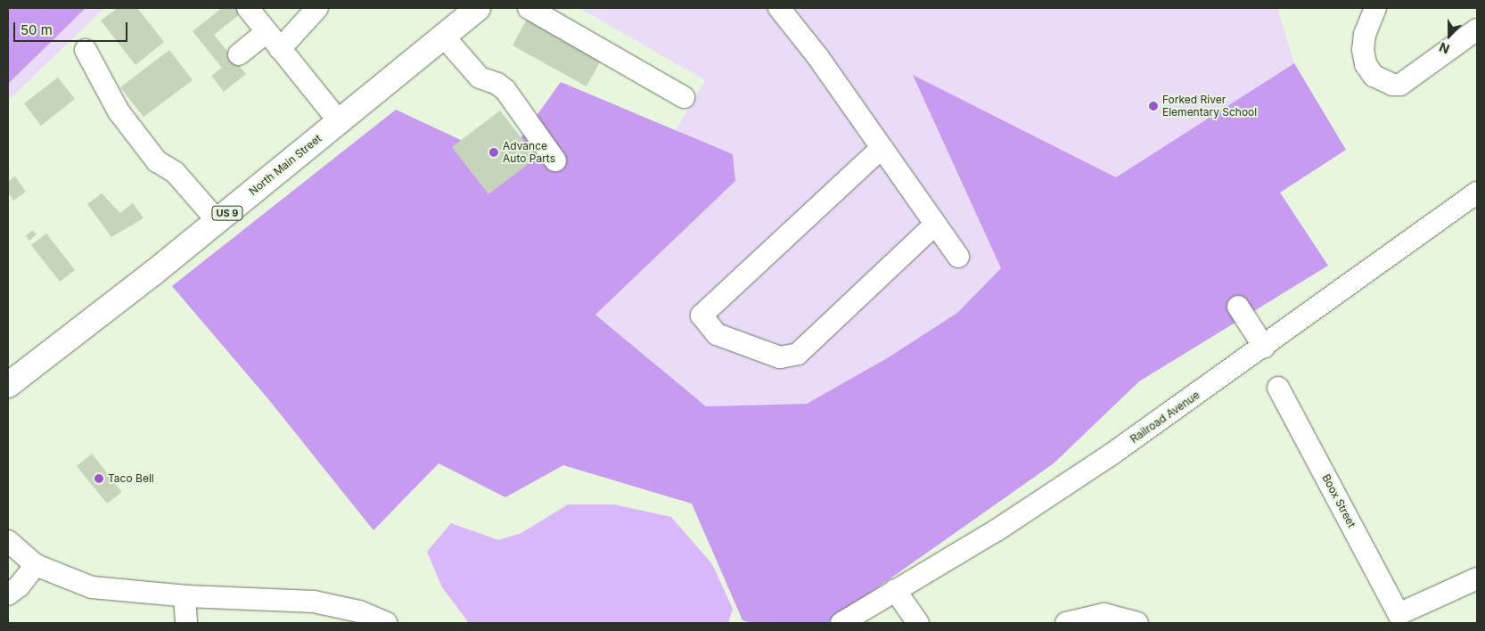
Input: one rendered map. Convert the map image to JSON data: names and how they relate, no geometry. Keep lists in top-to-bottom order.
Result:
{
  "streets": {
    "highway": ["North Main Street", "US 9"],
    "street": ["Railroad Avenue", "Boox Street"]
  },
  "places": ["Forked River Elementary School", "Advance Auto Parts", "Taco Bell"],
  "scale_bar": "50 m",
  "north": "bottom"
}
